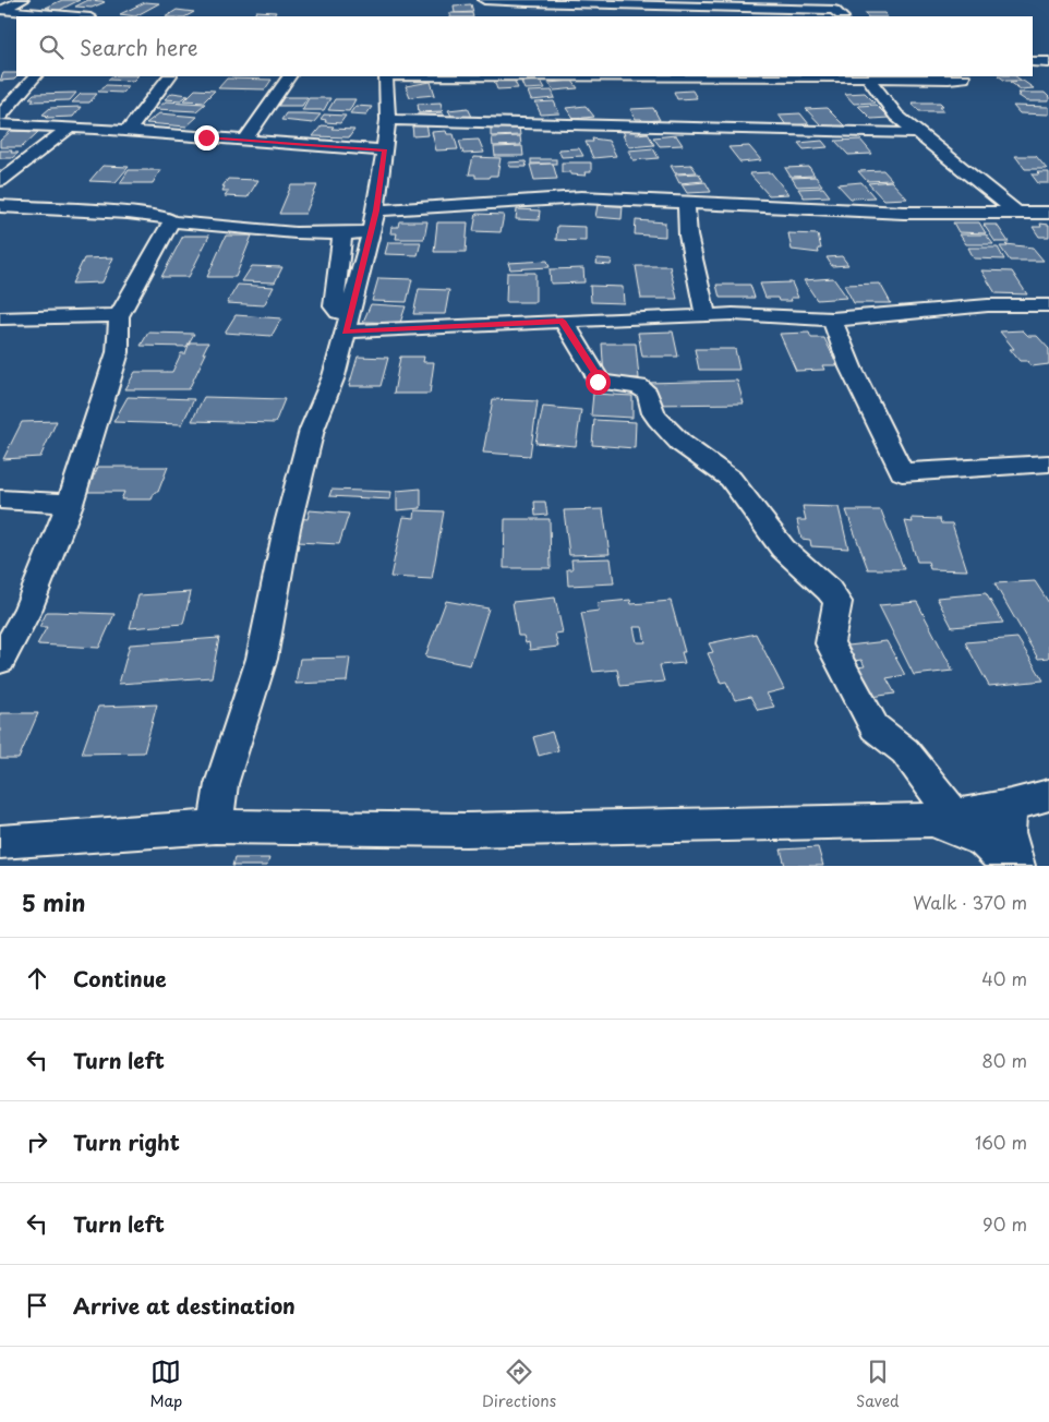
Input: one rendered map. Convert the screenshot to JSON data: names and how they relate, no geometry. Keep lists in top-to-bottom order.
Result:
{
  "page": {
    "search": "Search here",
    "heading": ["5 min", "Walk · 370 m"],
    "list": [
      ["Continue", "40 m"],
      ["Turn left", "80 m"],
      ["Turn right", "160 m"],
      ["Turn left", "90 m"],
      "Arrive at destination"
    ],
    "nav": ["Map", "Directions", "Saved"]
  }
}
